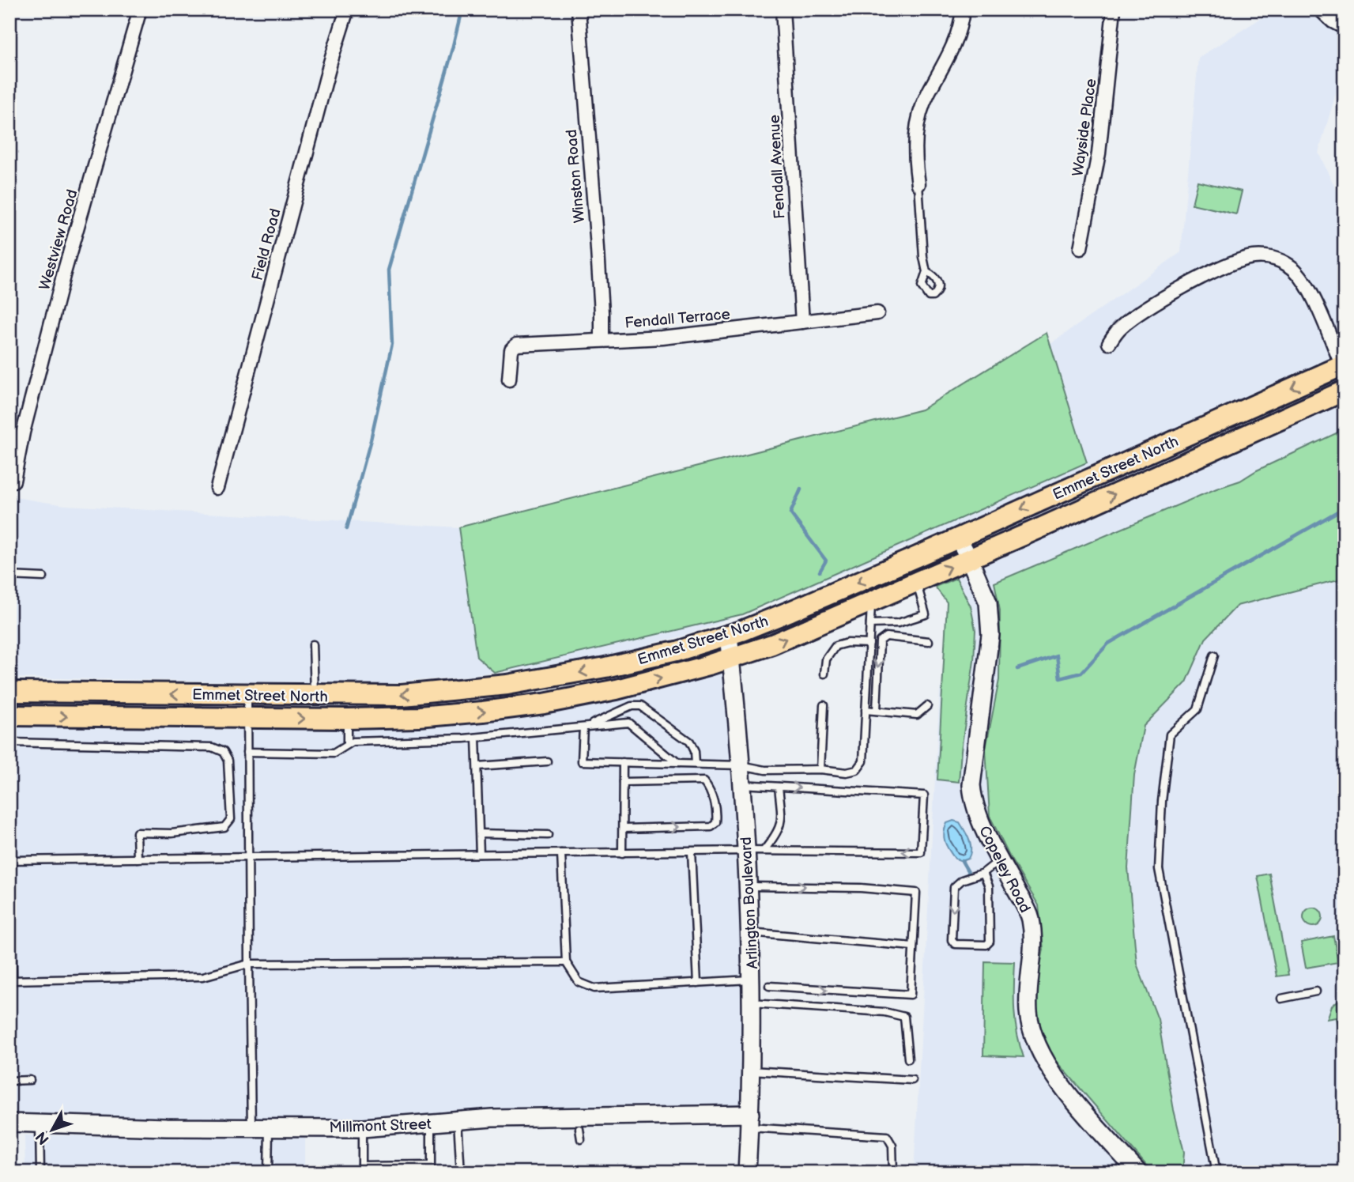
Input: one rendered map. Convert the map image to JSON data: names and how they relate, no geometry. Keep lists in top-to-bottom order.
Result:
{
  "streets": {
    "main road": ["Emmet Street North"],
    "street": [
      "Wayside Place",
      "Fendall Avenue",
      "Winston Road",
      "Westview Road",
      "Field Road",
      "Fendall Terrace",
      "Copeley Road",
      "Arlington Boulevard",
      "Millmont Street"
    ]
  },
  "crossings": [
    ["Fendall Avenue", "Fendall Terrace"],
    ["Winston Road", "Fendall Terrace"],
    ["Emmet Street North", "Copeley Road"],
    ["Emmet Street North", "Arlington Boulevard"],
    ["Arlington Boulevard", "Millmont Street"]
  ],
  "north": "bottom left"
}
